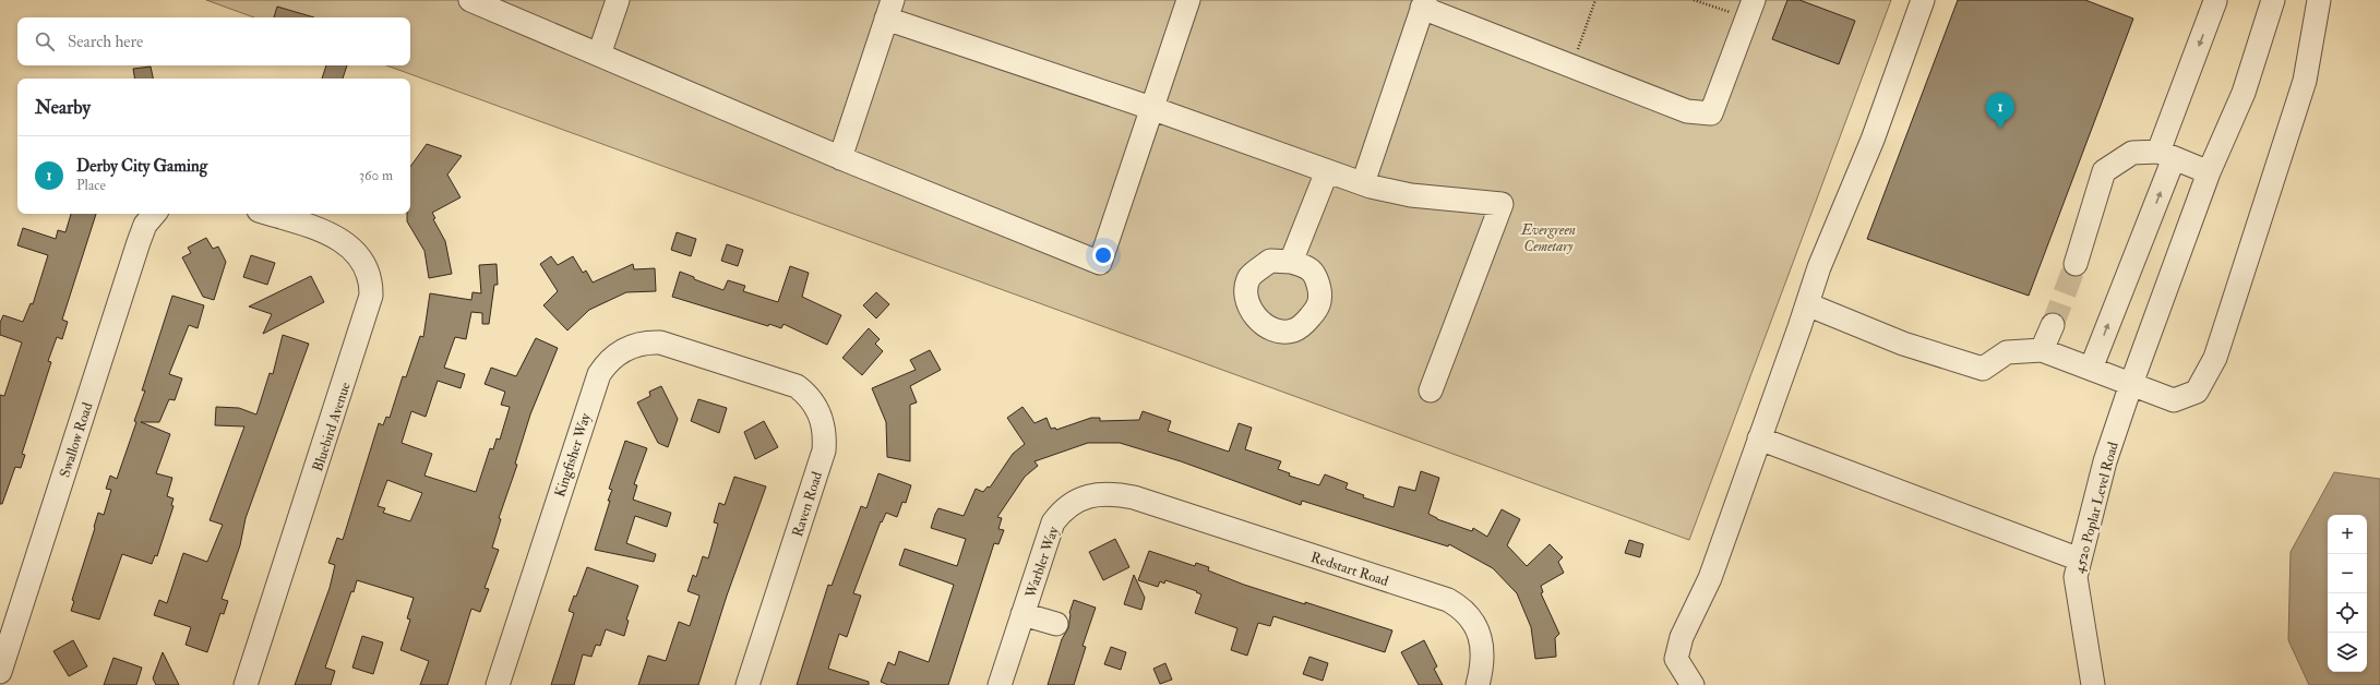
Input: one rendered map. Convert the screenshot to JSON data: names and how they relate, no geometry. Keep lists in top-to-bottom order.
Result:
{
  "streets": {
    "street": [
      "Bluebird Avenue",
      "Swallow Road",
      "Kingfisher Way",
      "Raven Road",
      "4520 Poplar Level Road",
      "Warbler Way",
      "Redstart Road"
    ]
  },
  "crossings": [
    ["Kingfisher Way", "Raven Road"],
    ["Warbler Way", "Redstart Road"]
  ],
  "parks": ["Evergreen Cemetary"],
  "page": {
    "search": "Search here",
    "heading": "Nearby",
    "pins": "1",
    "list": [
      {
        "mark": "1",
        "name": "Derby City Gaming",
        "note": "Place",
        "value": "360 m"
      }
    ],
    "map_buttons": ["+", "−"]
  }
}
